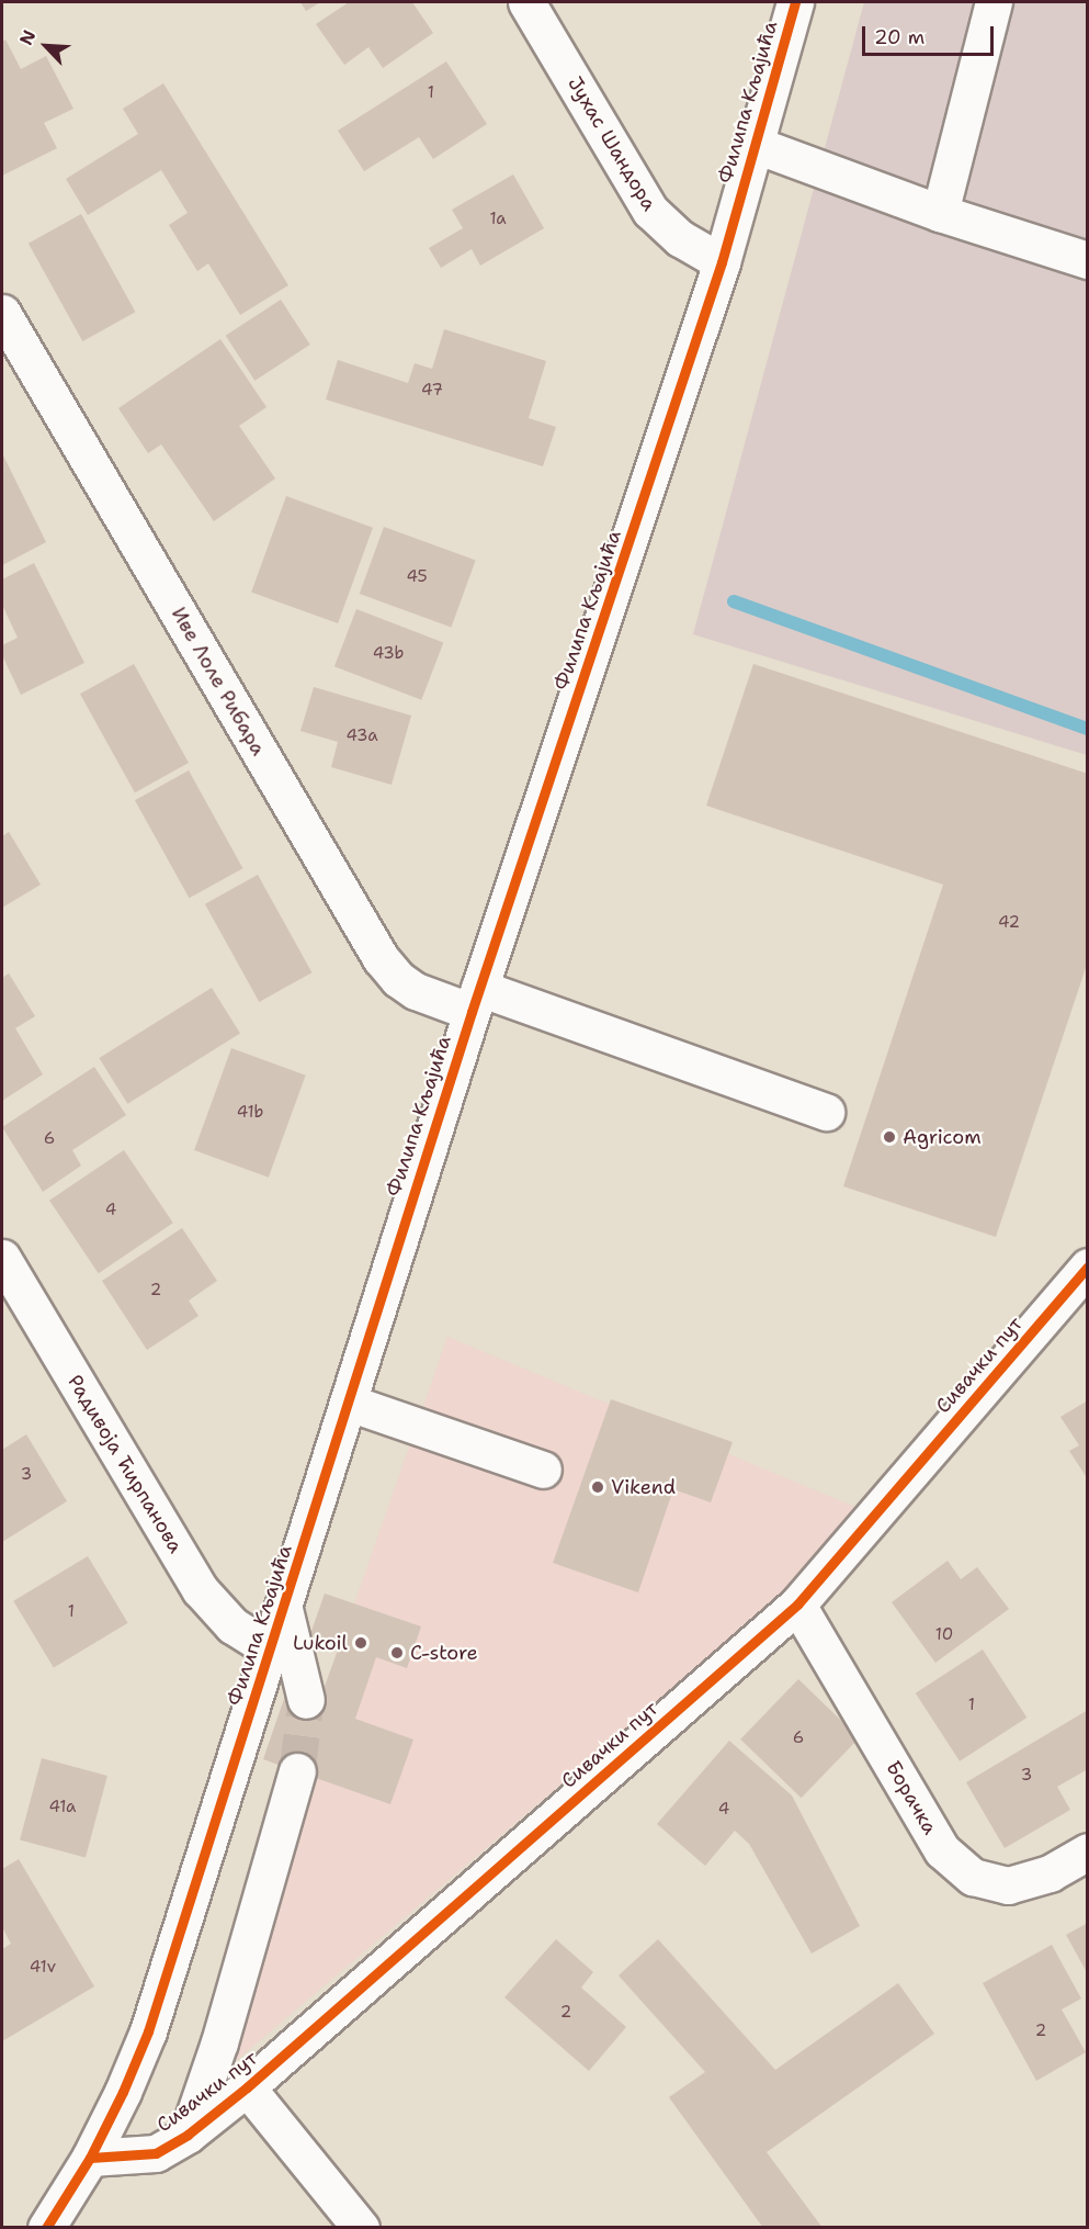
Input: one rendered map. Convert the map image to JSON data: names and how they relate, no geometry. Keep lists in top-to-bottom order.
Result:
{
  "streets": {
    "street": [
      "Филипа Кљајића",
      "Јухас Шандора",
      "Иве Лоле Рибара",
      "Сивачки пут",
      "Радивоја Ћирпанова",
      "Борачка"
    ]
  },
  "crossings": [
    ["Филипа Кљајића", "Јухас Шандора"],
    ["Филипа Кљајића", "Иве Лоле Рибара"],
    ["Филипа Кљајића", "Сивачки пут"],
    ["Филипа Кљајића", "Радивоја Ћирпанова"],
    ["Сивачки пут", "Борачка"]
  ],
  "places": [
    "Agricom",
    "Vikend",
    "Lukoil",
    "C-store"
  ],
  "house_numbers": [
    "1",
    "1a",
    "47",
    "45",
    "43b",
    "43a",
    "42",
    "41b",
    "6",
    "4",
    "2",
    "3",
    "1",
    "10",
    "1",
    "6",
    "3",
    "41a",
    "4",
    "41v",
    "2",
    "2"
  ],
  "scale_bar": "20 m",
  "north": "top left"
}
